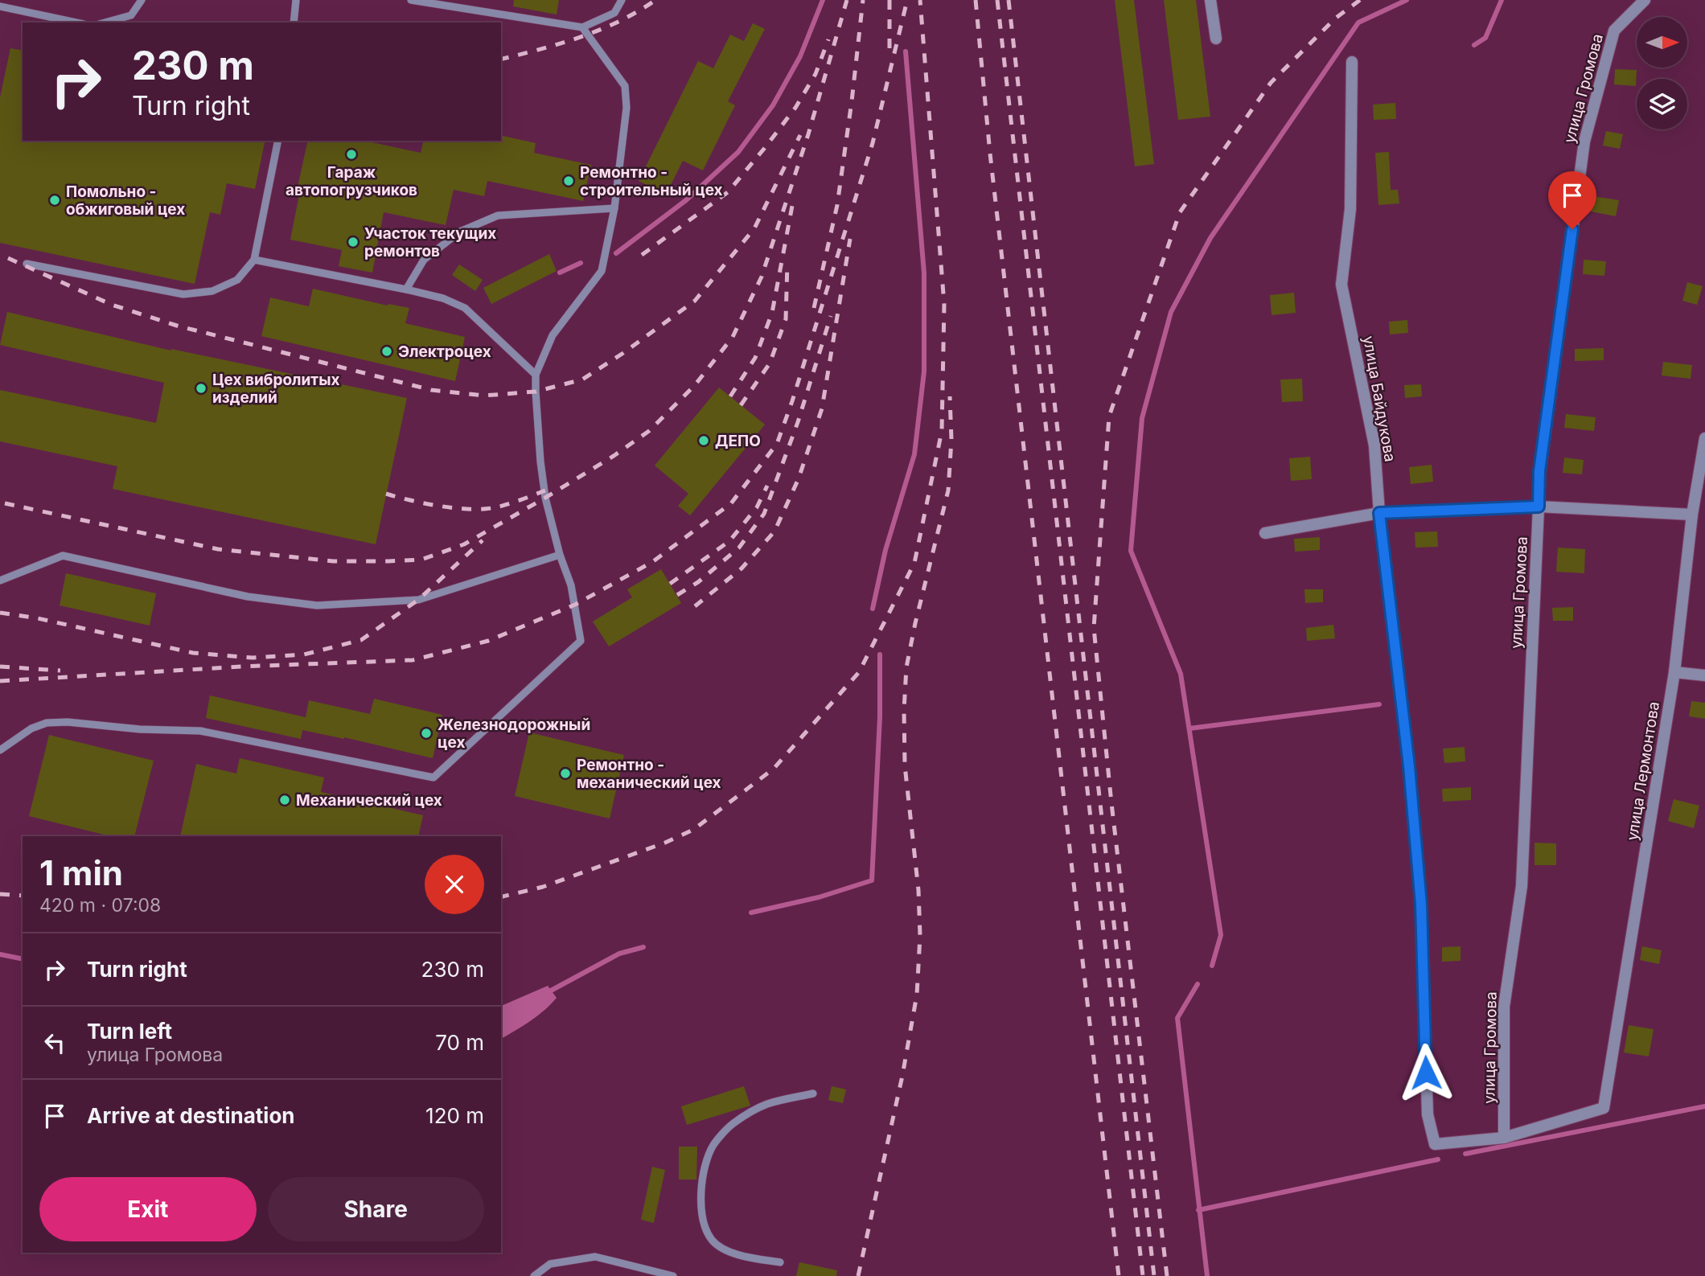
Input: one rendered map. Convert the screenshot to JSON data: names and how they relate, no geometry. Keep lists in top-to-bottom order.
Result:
{
  "streets": {
    "street": ["улица Громова", "улица Байдукова", "улица Лермонтова"]
  },
  "crossings": [
    ["улица Громова", "улица Байдукова"],
    ["улица Громова", "улица Лермонтова"],
    ["улица Байдукова", "улица Лермонтова"]
  ],
  "places": [
    "Гараж автопогрузчиков",
    "Ремонтно - строительный цех",
    "Помольно - обжиговый цех",
    "Участок текущих ремонтов",
    "Электроцех",
    "Цех вибролитых изделий",
    "ДЕПО",
    "Железнодорожный цех",
    "Ремонтно - механический цех",
    "Механический цех"
  ],
  "north": "right",
  "page": {
    "turn": ["230 m", "Turn right"],
    "heading": ["1 min", "420 m · 07:08"],
    "list": [
      {
        "name": "Turn right",
        "value": "230 m"
      },
      {
        "name": "Turn left",
        "note": "улица Громова",
        "value": "70 m"
      },
      {
        "name": "Arrive at destination",
        "value": "120 m"
      }
    ],
    "buttons": ["Exit", "Share"]
  }
}
